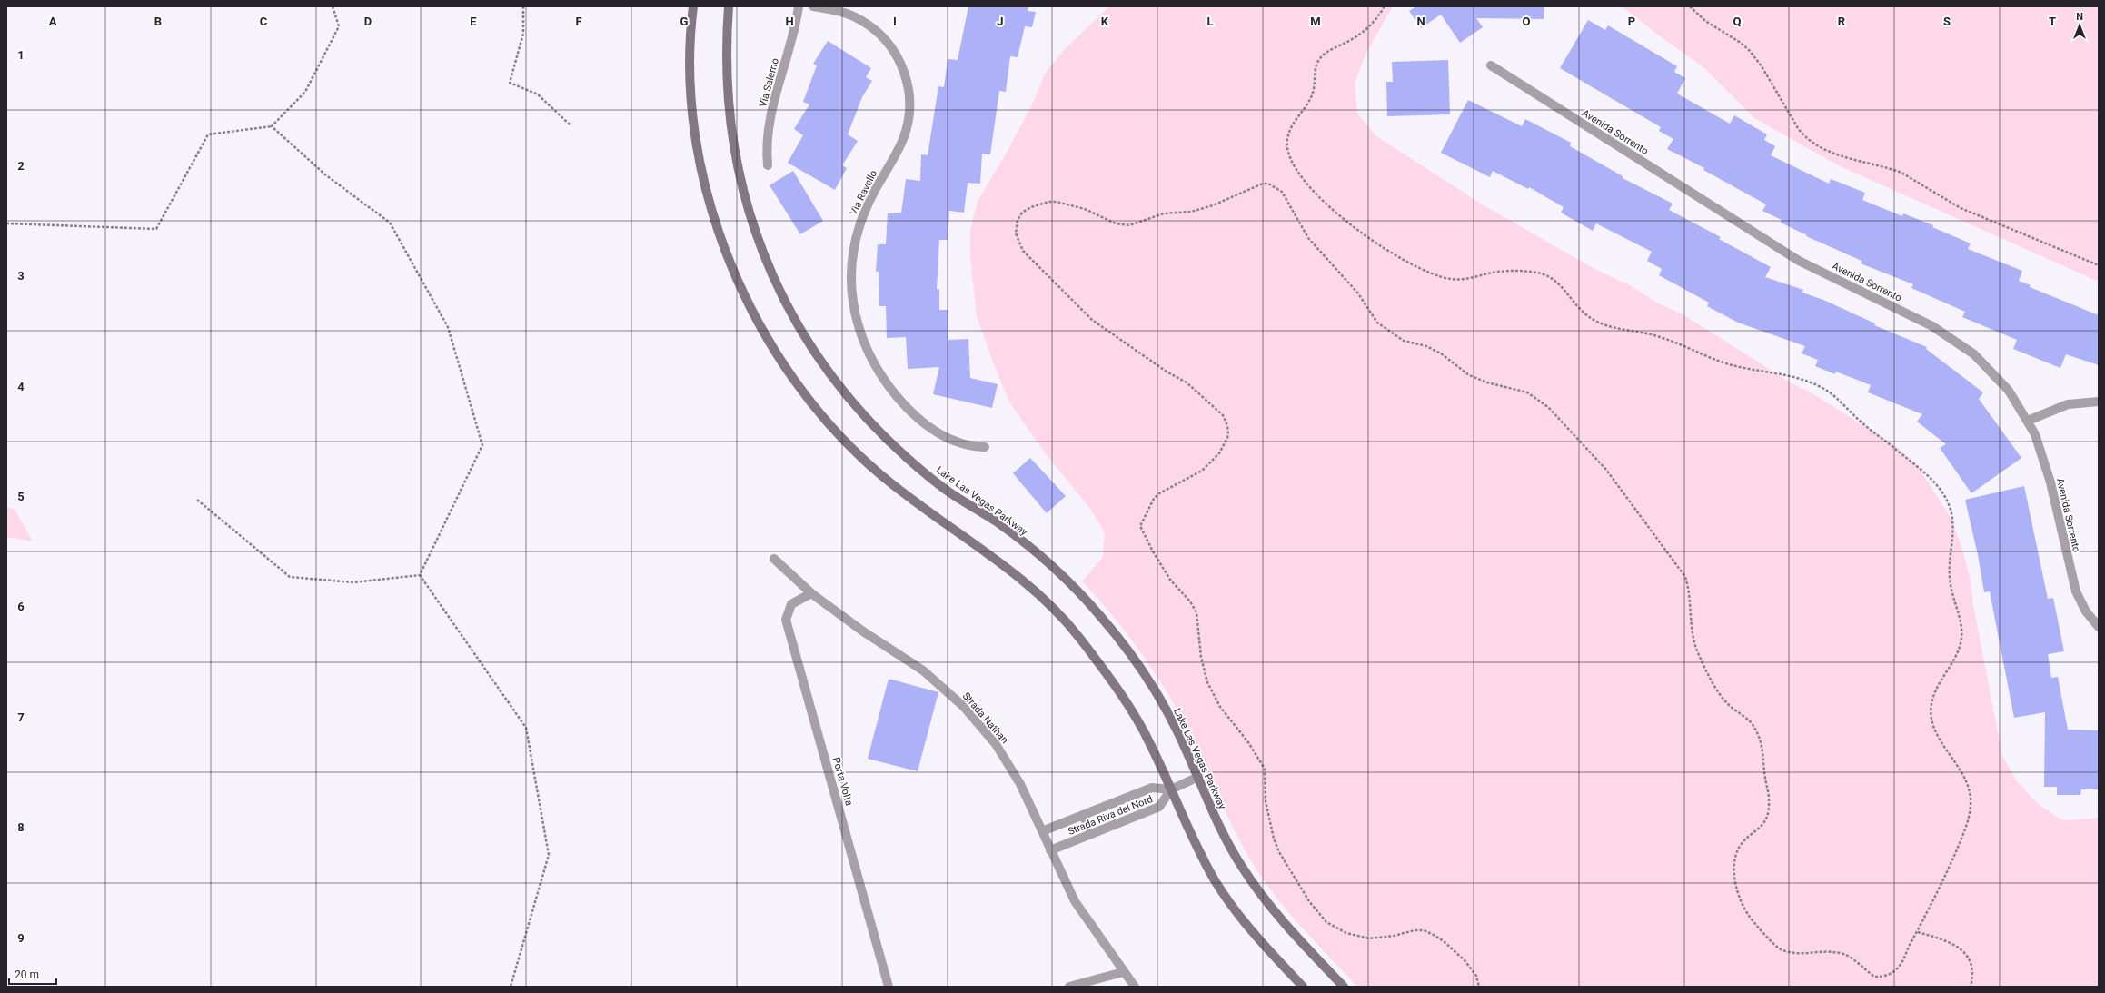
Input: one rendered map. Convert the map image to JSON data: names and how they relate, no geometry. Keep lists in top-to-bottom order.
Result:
{
  "streets": {
    "street": [
      "Via Salerno",
      "Avenida Sorrento",
      "Via Ravello",
      "Lake Las Vegas Parkway",
      "Strada Nathan",
      "Porta Volta",
      "Strada Riva del Nord"
    ]
  },
  "crossings": [
    ["Lake Las Vegas Parkway", "Strada Riva del Nord"],
    ["Strada Nathan", "Porta Volta"],
    ["Strada Nathan", "Strada Riva del Nord"]
  ],
  "scale_bar": "20 m",
  "north": "top",
  "grid": {
    "columns": [
      "A",
      "B",
      "C",
      "D",
      "E",
      "F",
      "G",
      "H",
      "I",
      "J",
      "K",
      "L",
      "M",
      "N",
      "O",
      "P",
      "Q",
      "R",
      "S",
      "T"
    ],
    "rows": [
      "1",
      "2",
      "3",
      "4",
      "5",
      "6",
      "7",
      "8",
      "9"
    ]
  }
}
